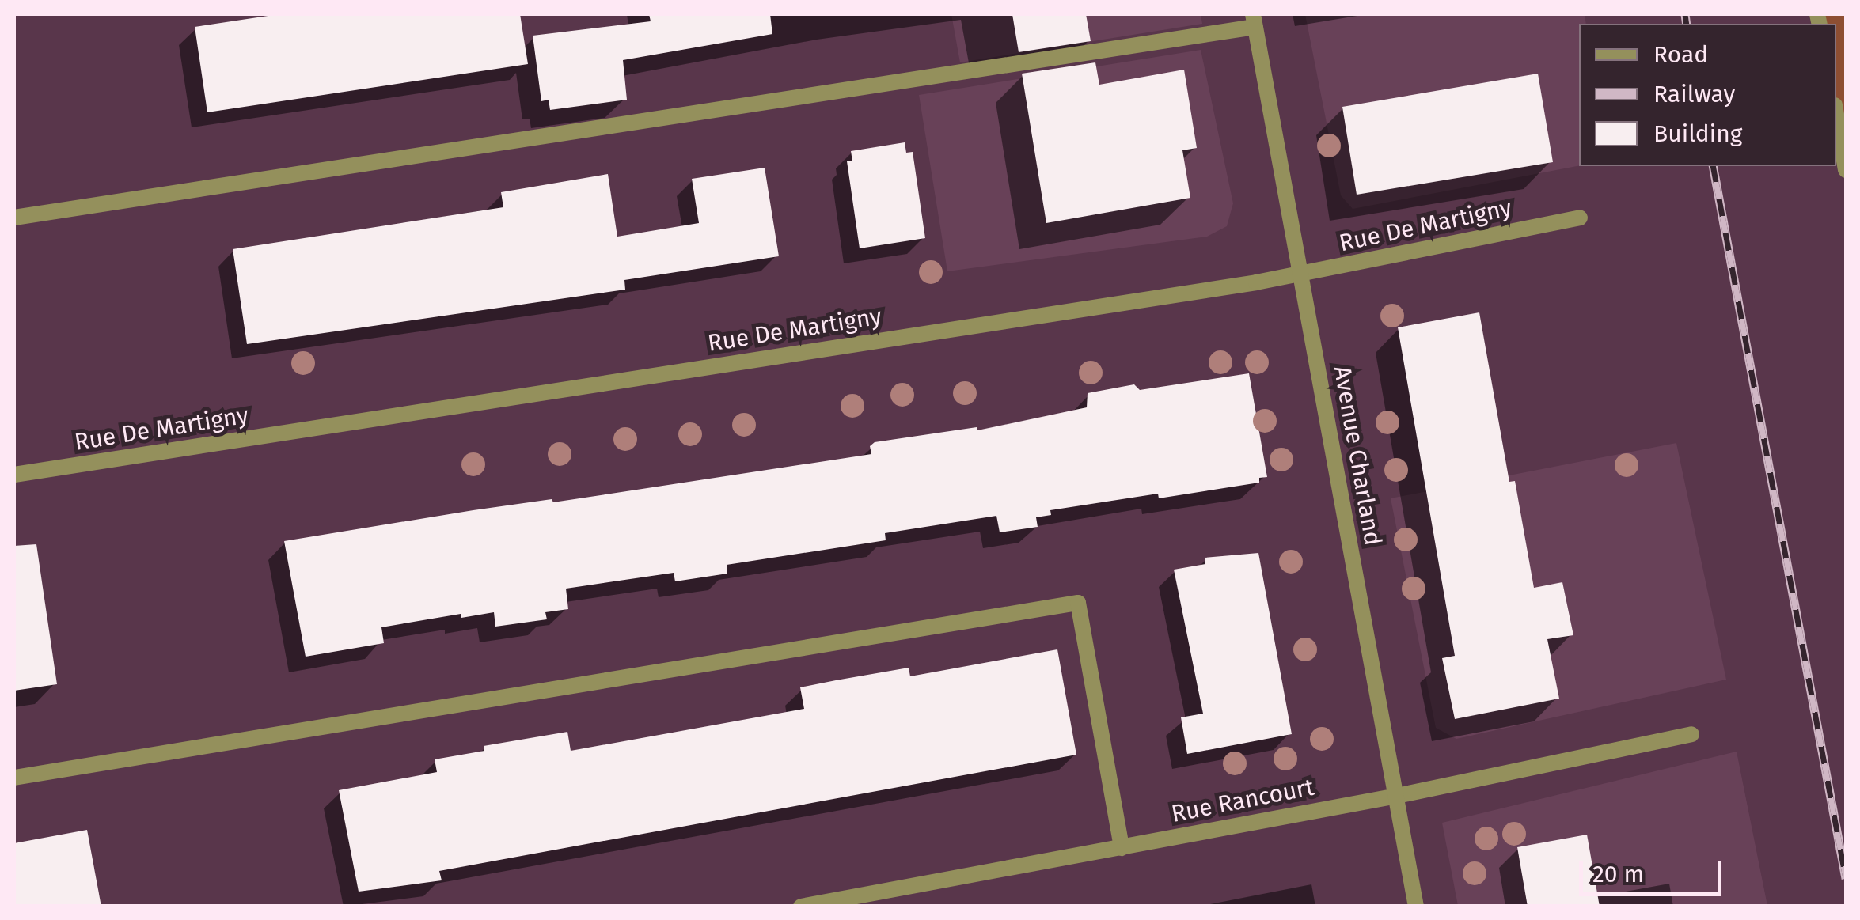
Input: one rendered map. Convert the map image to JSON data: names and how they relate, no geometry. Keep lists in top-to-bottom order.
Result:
{
  "streets": {
    "street": ["Rue De Martigny", "Avenue Charland", "Rue Rancourt"]
  },
  "crossings": [
    ["Rue De Martigny", "Avenue Charland"],
    ["Avenue Charland", "Rue Rancourt"]
  ],
  "legend": ["Road", "Railway", "Building"],
  "scale_bar": "20 m"
}
